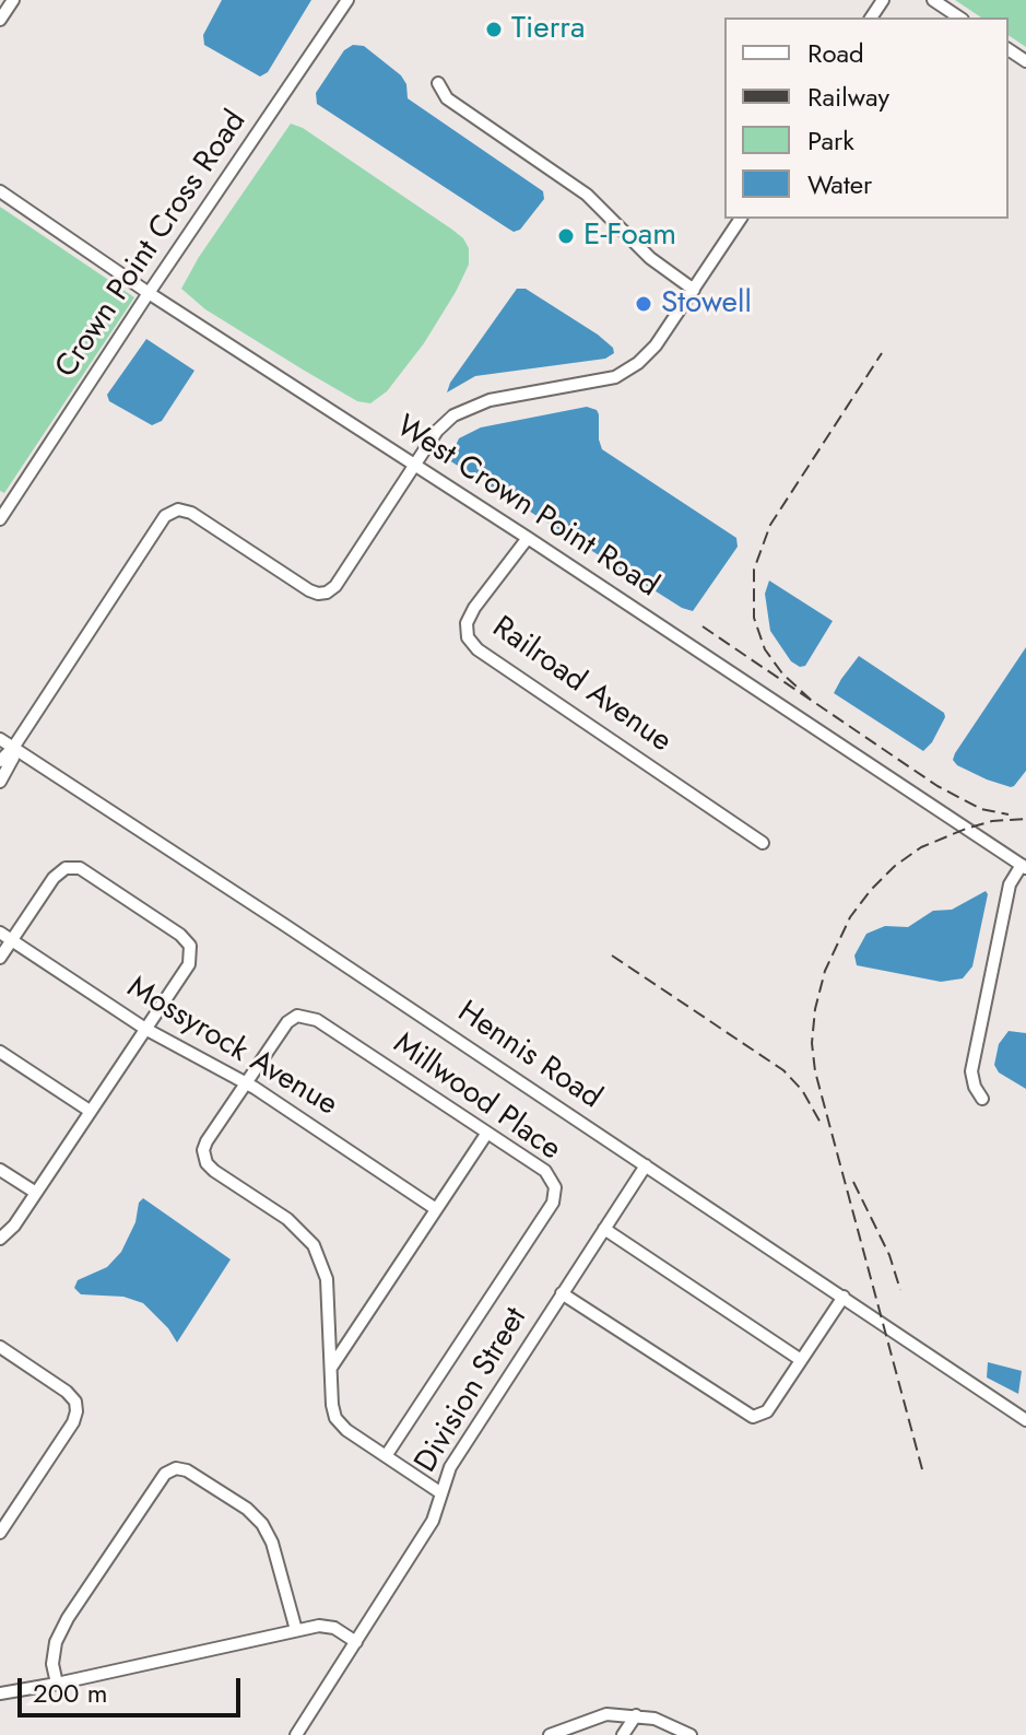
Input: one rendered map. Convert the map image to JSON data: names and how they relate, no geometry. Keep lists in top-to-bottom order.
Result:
{
  "streets": {
    "street": [
      "Crown Point Cross Road",
      "West Crown Point Road",
      "Railroad Avenue",
      "Mossyrock Avenue",
      "Hennis Road",
      "Millwood Place",
      "Division Street"
    ]
  },
  "crossings": [
    ["Crown Point Cross Road", "West Crown Point Road"],
    ["West Crown Point Road", "Railroad Avenue"],
    ["Mossyrock Avenue", "Millwood Place"],
    ["Hennis Road", "Division Street"]
  ],
  "places": ["Tierra", "E-Foam", "Stowell"],
  "legend": [
    "Road",
    "Railway",
    "Park",
    "Water"
  ],
  "scale_bar": "200 m"
}
